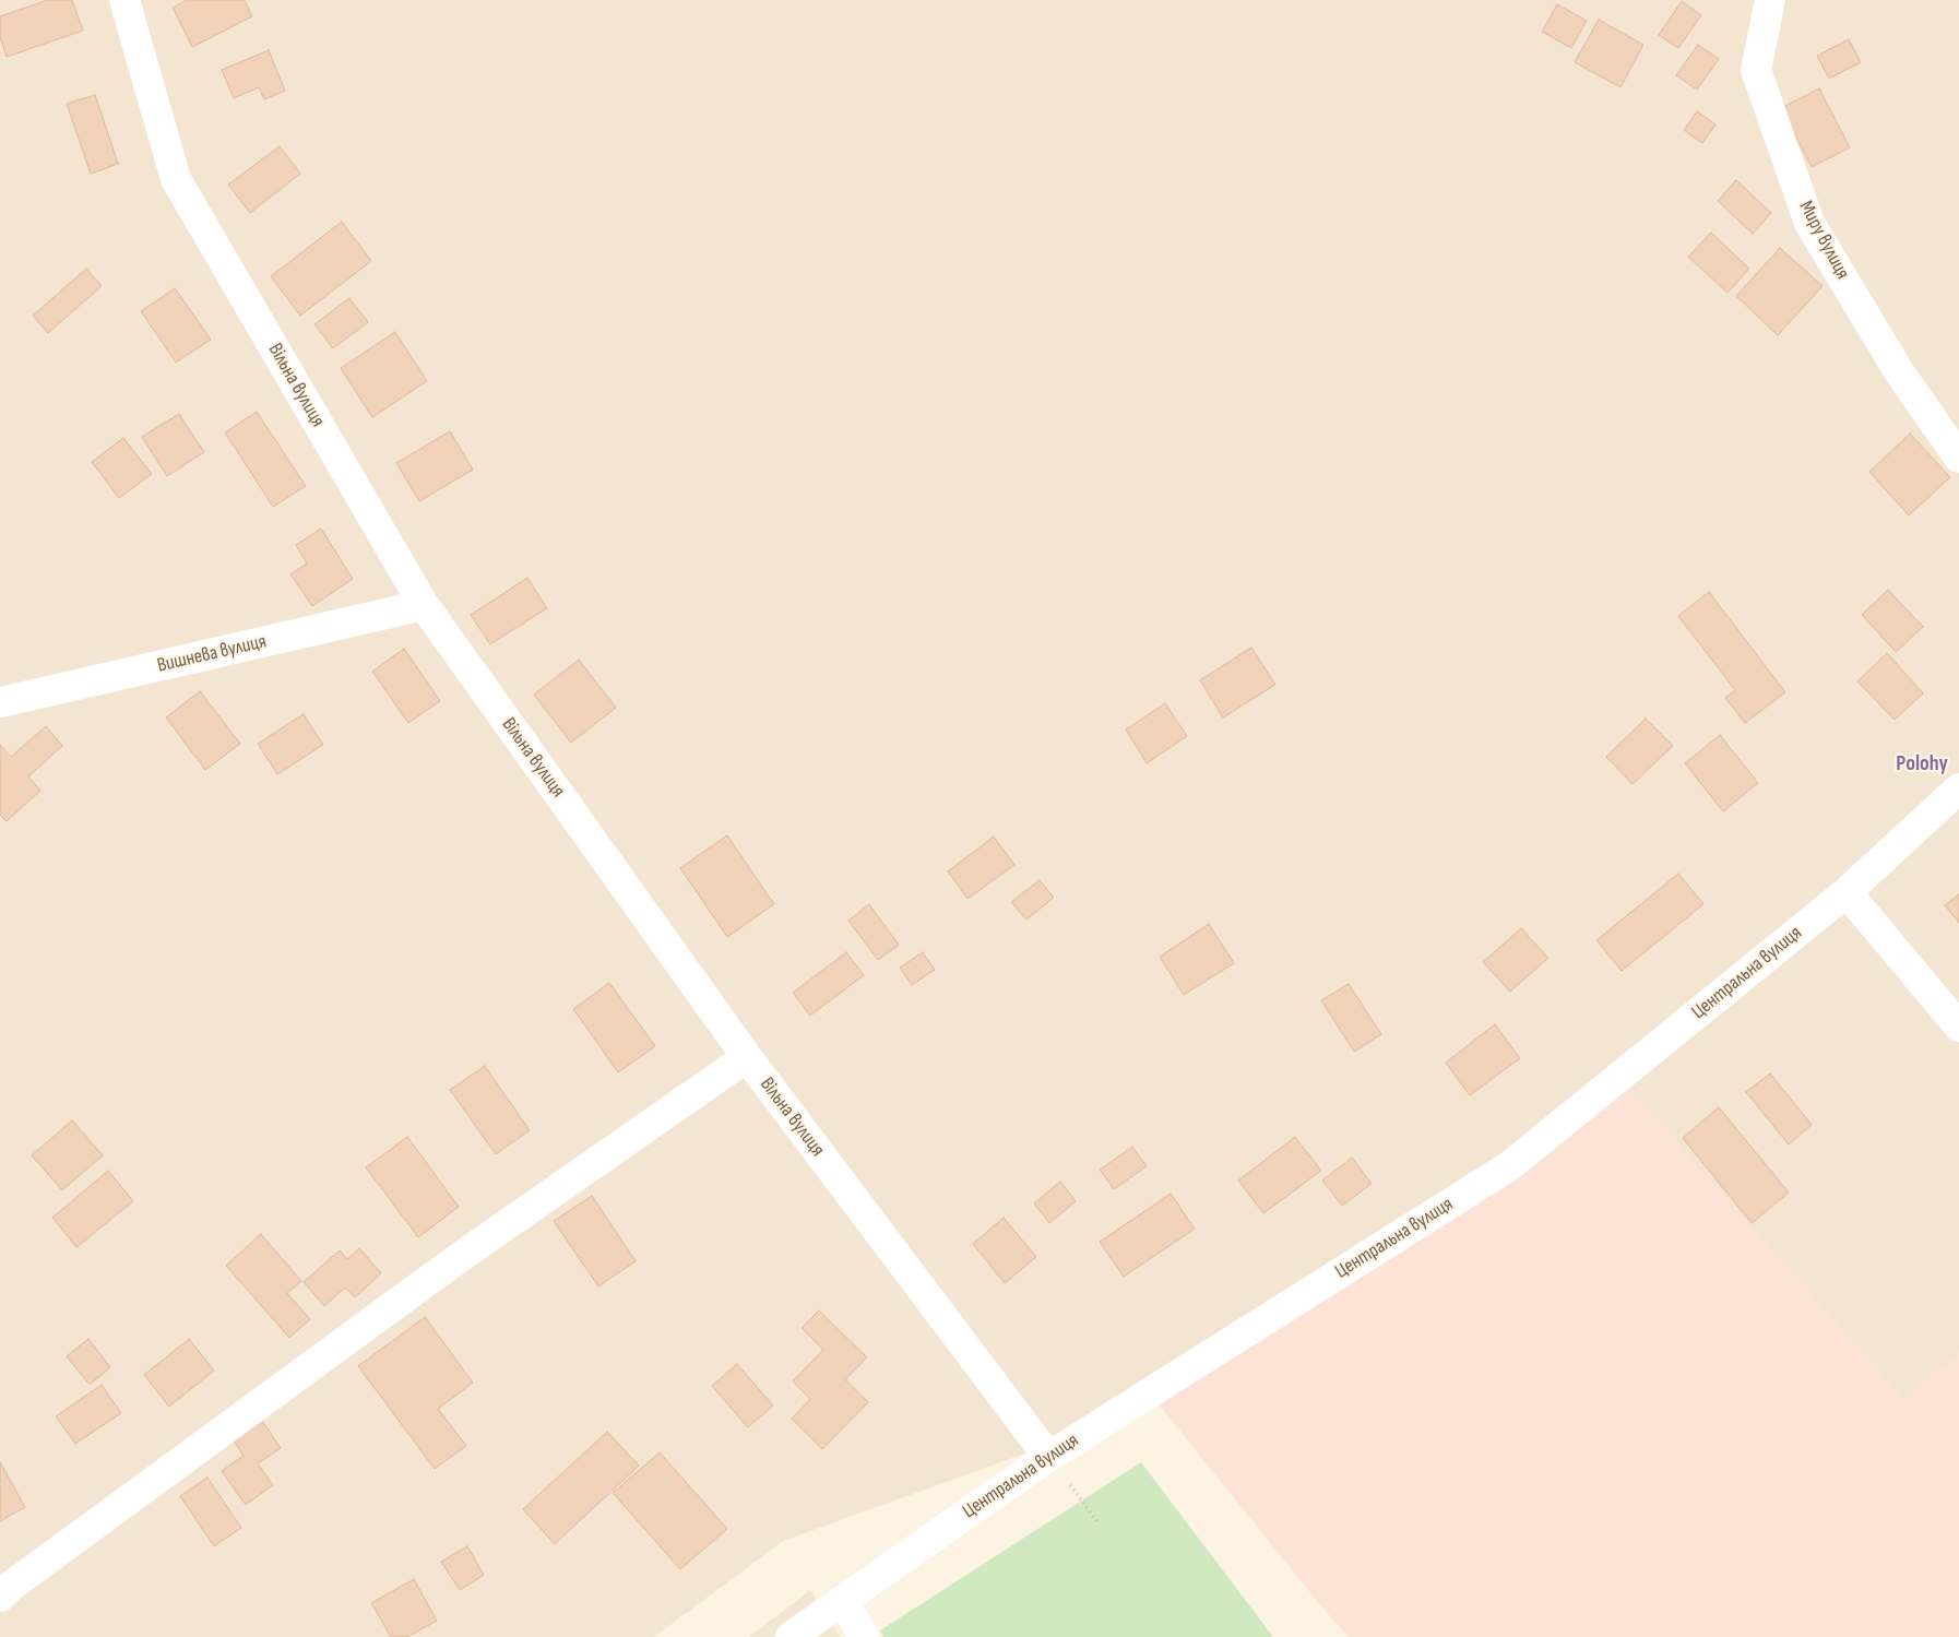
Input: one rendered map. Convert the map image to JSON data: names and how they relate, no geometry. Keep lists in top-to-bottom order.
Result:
{
  "streets": {
    "street": [
      "Миру вулиця",
      "Вільна вулиця",
      "Вишнева вулиця",
      "Центральна вулиця"
    ]
  },
  "crossings": [
    ["Вільна вулиця", "Вишнева вулиця"],
    ["Вільна вулиця", "Центральна вулиця"]
  ],
  "districts": ["Polohy"]
}
